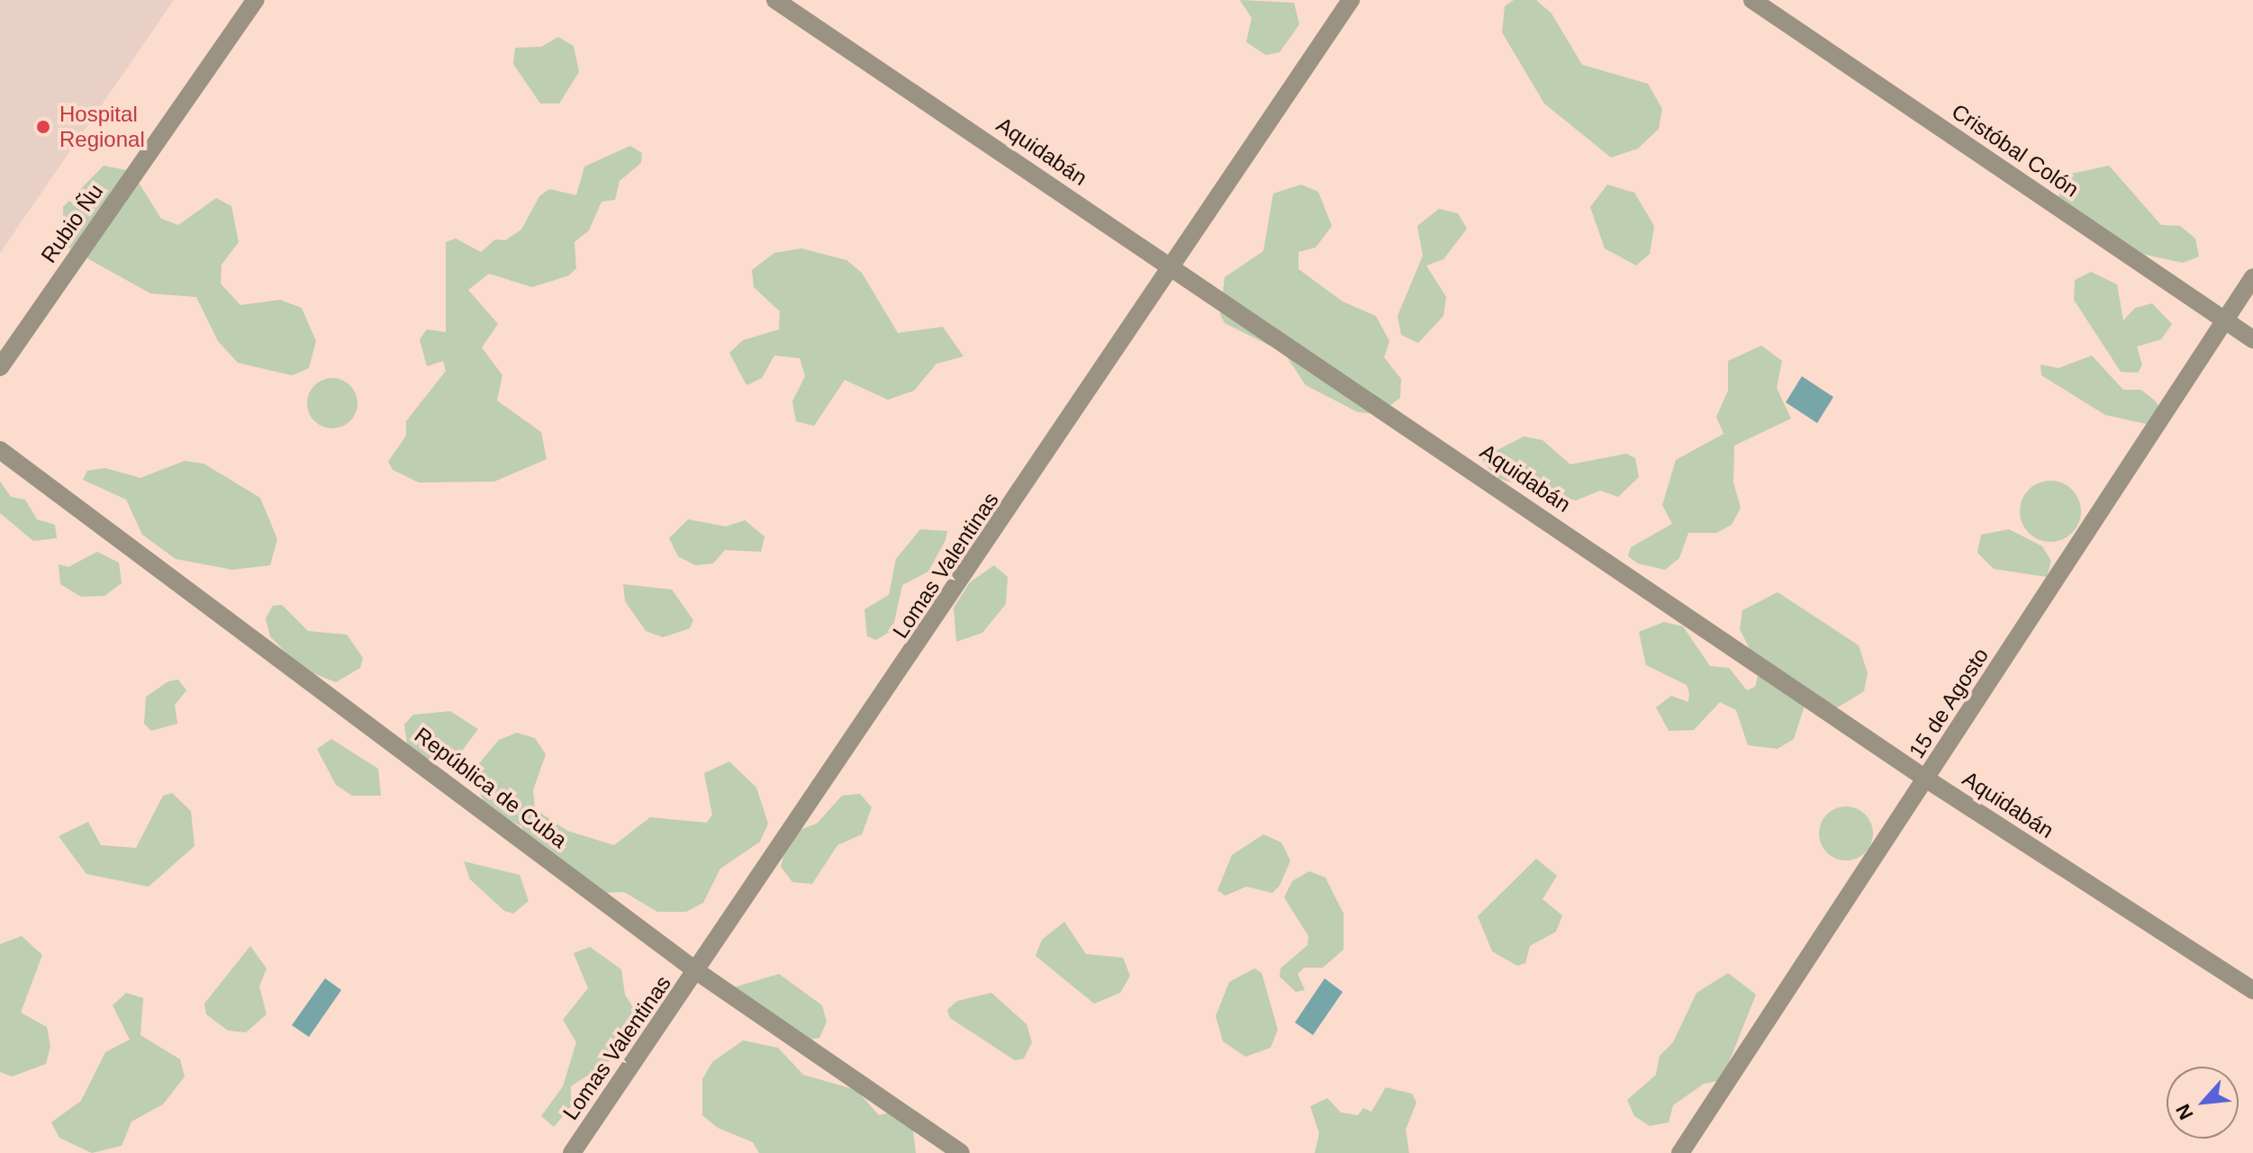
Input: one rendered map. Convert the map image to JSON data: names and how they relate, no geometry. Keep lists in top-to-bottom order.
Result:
{
  "streets": {
    "street": [
      "Cristóbal Colón",
      "Aquidabán",
      "Rubio Ñu",
      "Lomas Valentinas",
      "15 de Agosto",
      "República de Cuba"
    ]
  },
  "crossings": [
    ["Cristóbal Colón", "15 de Agosto"],
    ["Aquidabán", "Lomas Valentinas"],
    ["Aquidabán", "15 de Agosto"],
    ["Lomas Valentinas", "República de Cuba"]
  ],
  "places": ["Hospital Regional"],
  "north": "bottom left"
}
